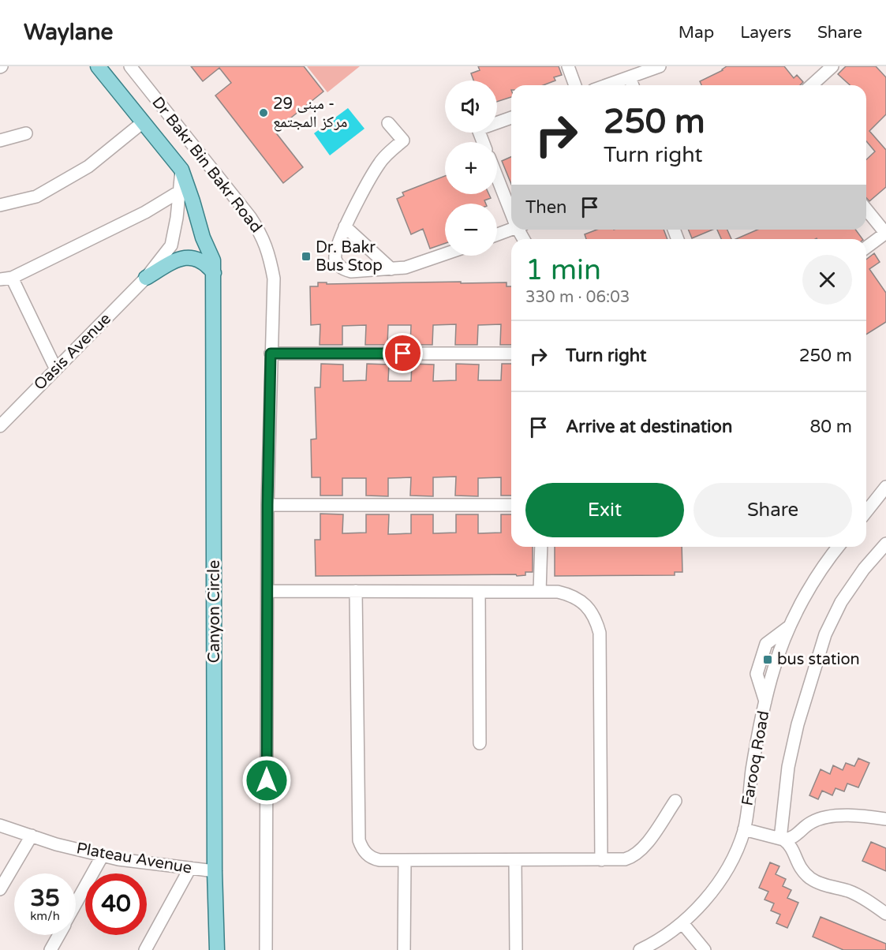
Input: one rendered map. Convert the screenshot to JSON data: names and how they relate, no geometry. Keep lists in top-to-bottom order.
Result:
{
  "streets": {
    "main road": ["Oasis Avenue", "Canyon Circle"],
    "street": ["Dr Bakr Bin Bakr Road", "Farooq Road", "Plateau Avenue"]
  },
  "crossings": [
    ["Oasis Avenue", "Canyon Circle"],
    ["Canyon Circle", "Plateau Avenue"]
  ],
  "places": {
    "other": ["مبنى 29 - مركز المجتمع"],
    "transit": ["Dr. Bakr Bus Stop", "bus station"]
  },
  "page": {
    "header": "Waylane",
    "nav": ["Map", "Layers", "Share"],
    "map_buttons": ["+", "−"],
    "turn": ["250 m", "Turn right"],
    "then": "Then",
    "heading": ["1 min", "330 m · 06:03"],
    "list": [
      {
        "name": "Turn right",
        "value": "250 m"
      },
      {
        "name": "Arrive at destination",
        "value": "80 m"
      }
    ],
    "buttons": ["Exit", "Share"],
    "speed": "35 km/h",
    "limit": "40"
  }
}
